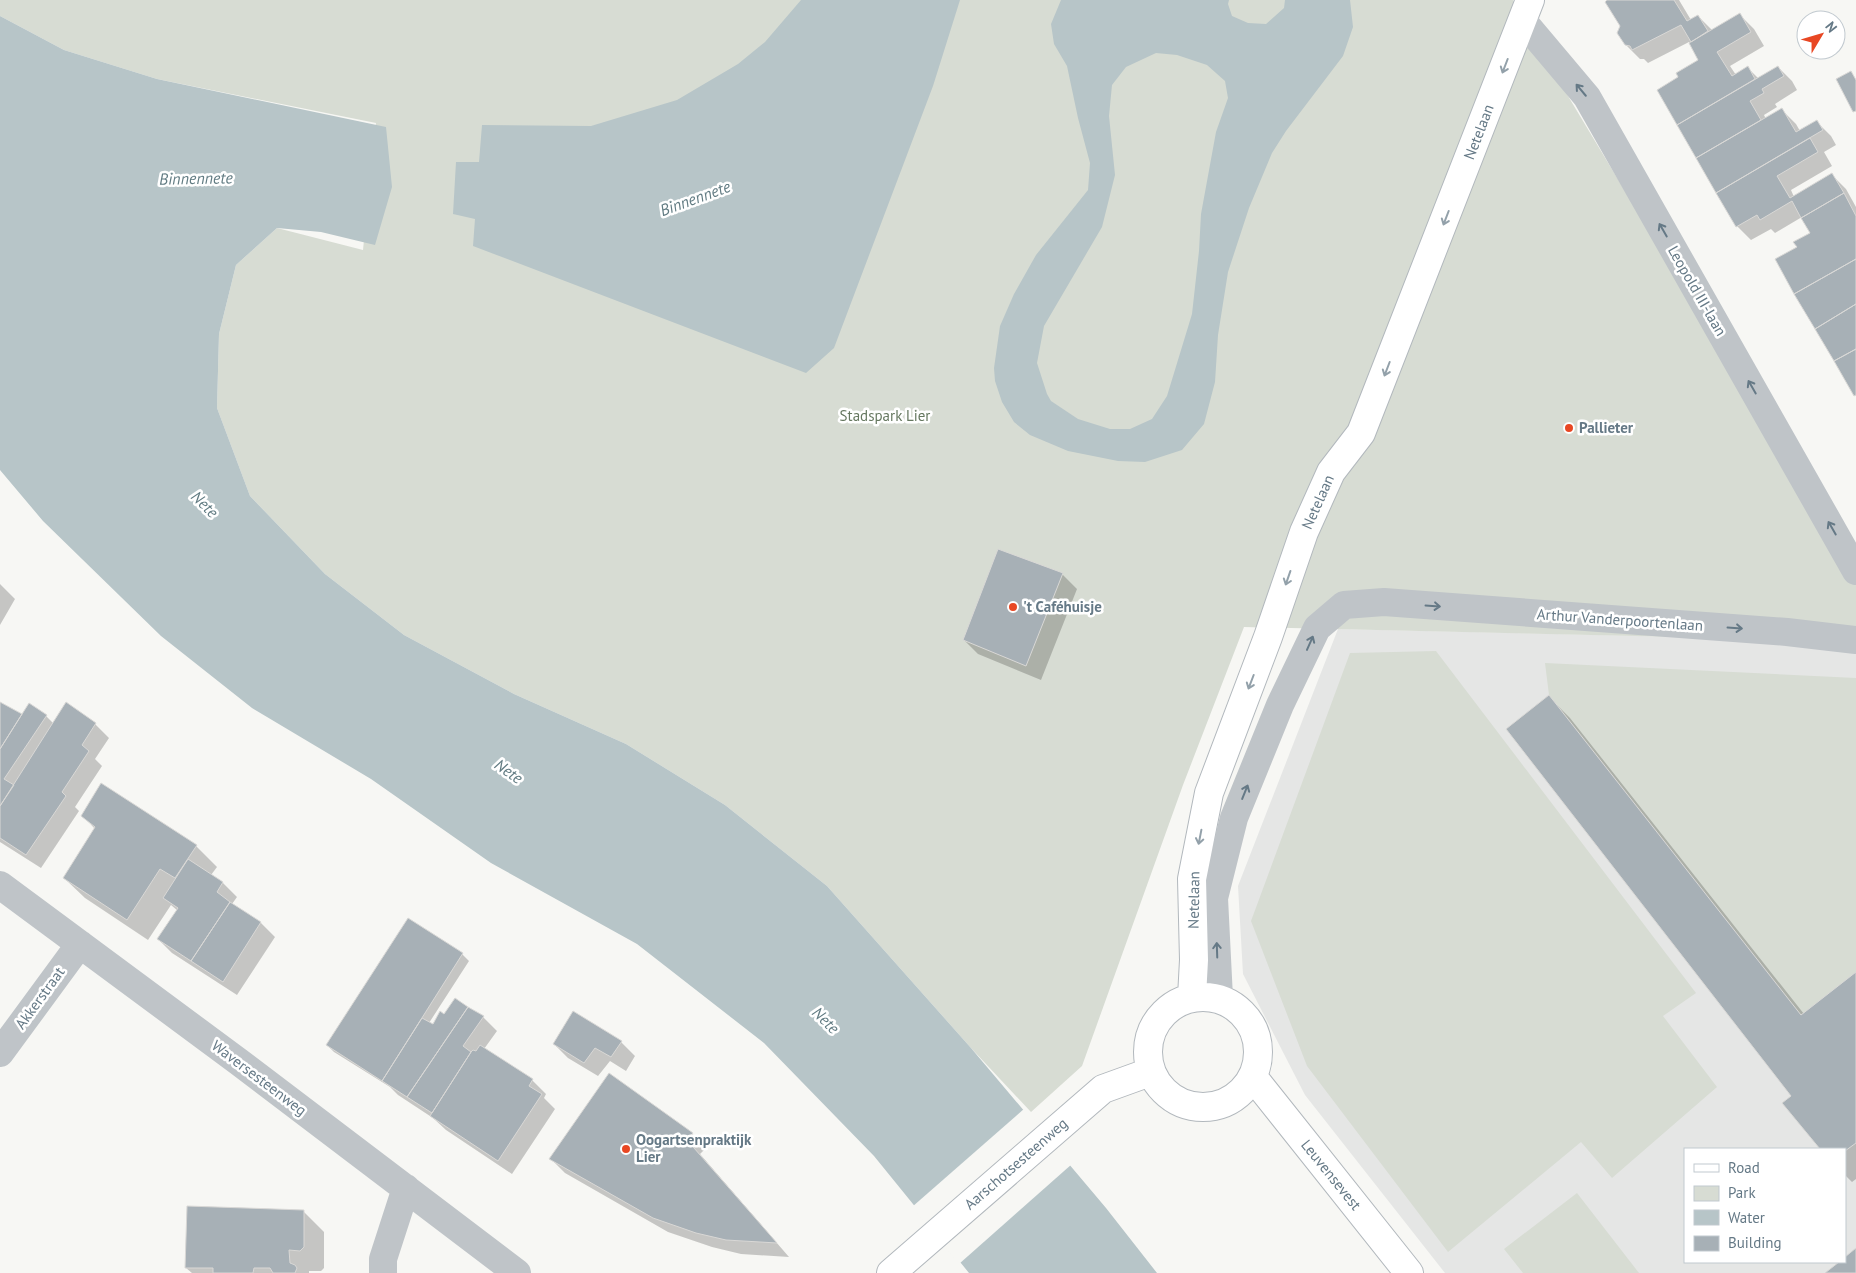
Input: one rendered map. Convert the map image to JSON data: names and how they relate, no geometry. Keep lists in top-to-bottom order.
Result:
{
  "streets": {
    "street": [
      "Netelaan",
      "Leopold III-laan",
      "Arthur Vanderpoortenlaan",
      "Akkerstraat",
      "Waversesteenweg",
      "Aarschotsesteenweg",
      "Leuvensevest"
    ]
  },
  "crossings": [
    ["Netelaan", "Leopold III-laan"],
    ["Netelaan", "Arthur Vanderpoortenlaan"],
    ["Netelaan", "Aarschotsesteenweg"],
    ["Netelaan", "Leuvensevest"],
    ["Akkerstraat", "Waversesteenweg"],
    ["Aarschotsesteenweg", "Leuvensevest"]
  ],
  "one_way": ["Leopold III-laan", "Arthur Vanderpoortenlaan"],
  "water": ["Binnennete", "Nete"],
  "parks": ["Stadspark Lier"],
  "places": ["Pallieter", "'t Caféhuisje", "Oogartsenpraktijk Lier"],
  "legend": [
    "Road",
    "Park",
    "Water",
    "Building"
  ],
  "north": "top right"
}
